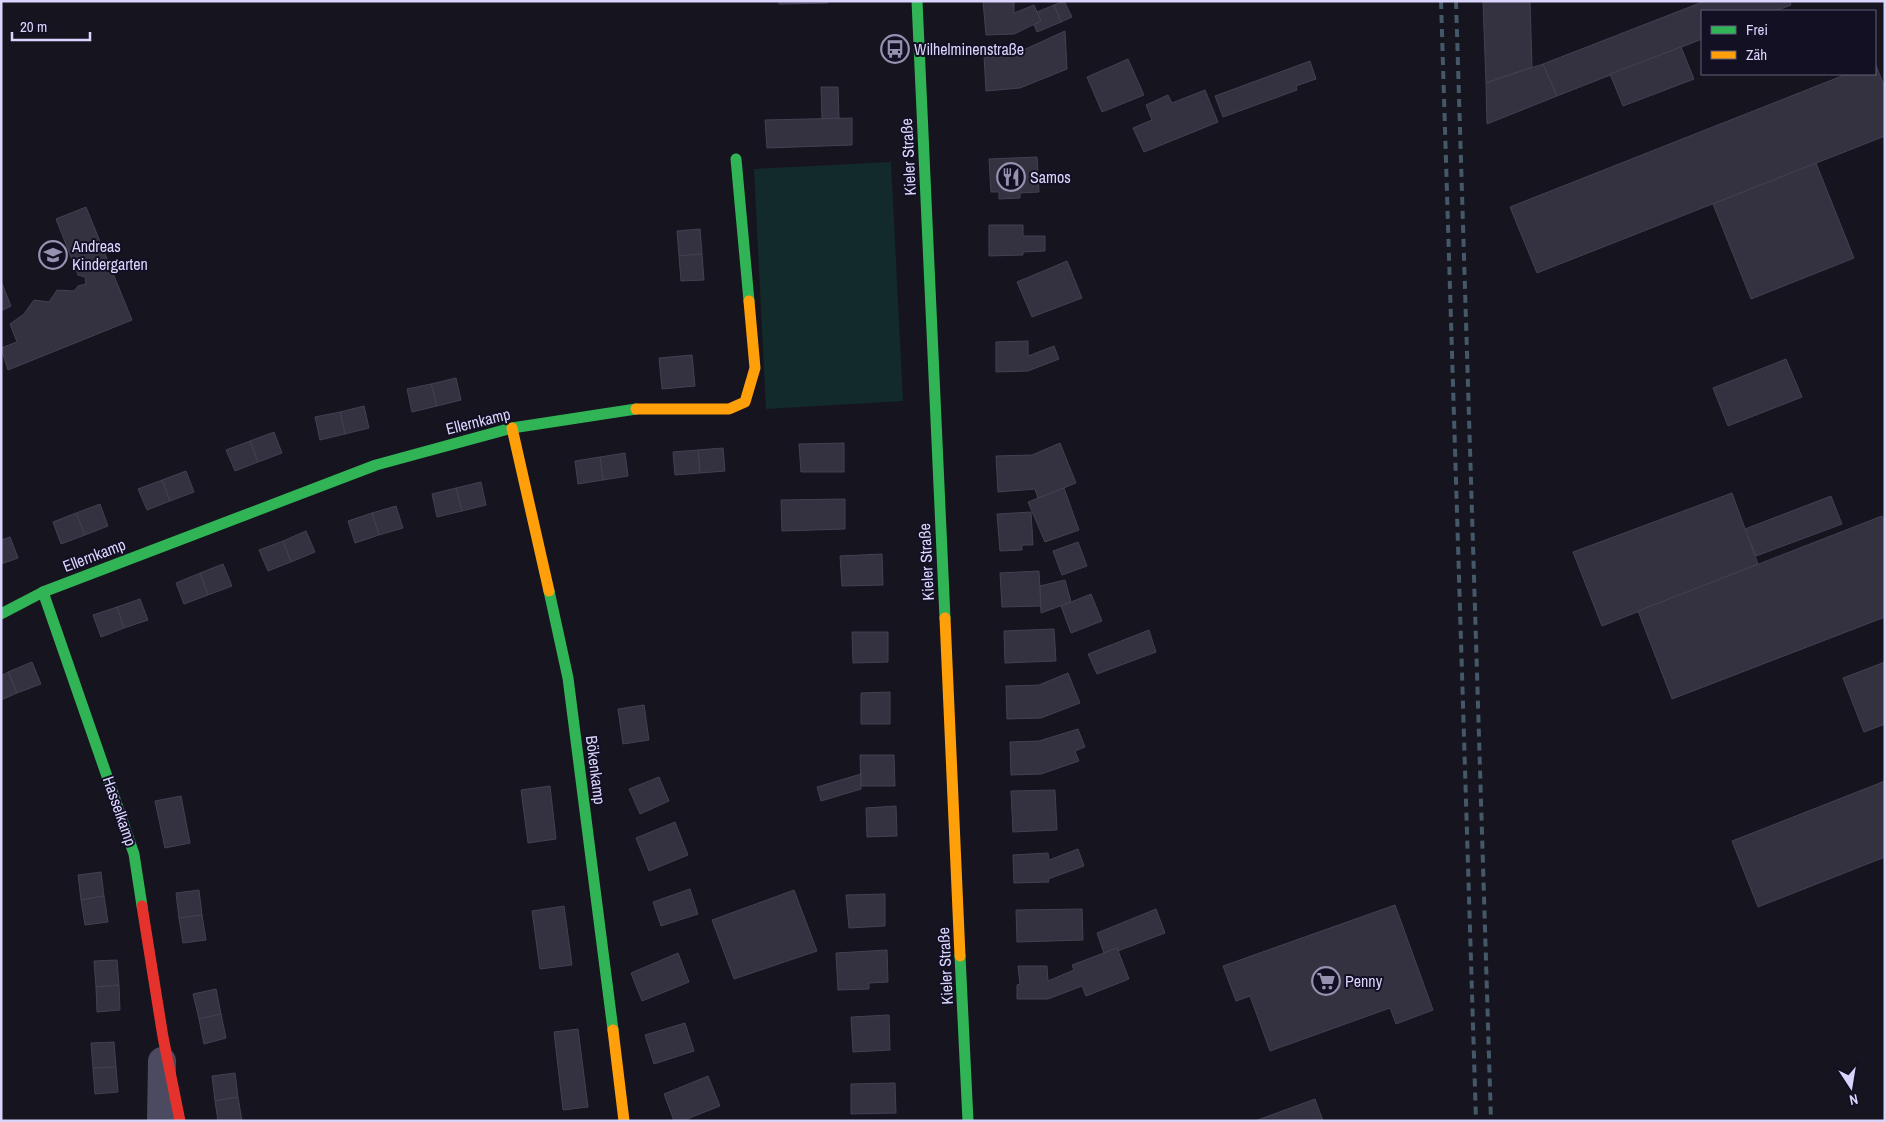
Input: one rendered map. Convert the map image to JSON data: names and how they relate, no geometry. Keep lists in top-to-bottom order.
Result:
{
  "streets": {
    "street": [
      "Kieler Straße",
      "Ellernkamp",
      "Bökenkamp",
      "Hasselkamp"
    ]
  },
  "crossings": [
    ["Ellernkamp", "Bökenkamp"],
    ["Ellernkamp", "Hasselkamp"]
  ],
  "places": {
    "bus stop": ["Wilhelminenstraße"],
    "restaurant": ["Samos"],
    "school or university": ["Andreas Kindergarten"],
    "supermarket": ["Penny"]
  },
  "legend": ["Frei", "Zäh"],
  "scale_bar": "20 m",
  "north": "bottom"
}
